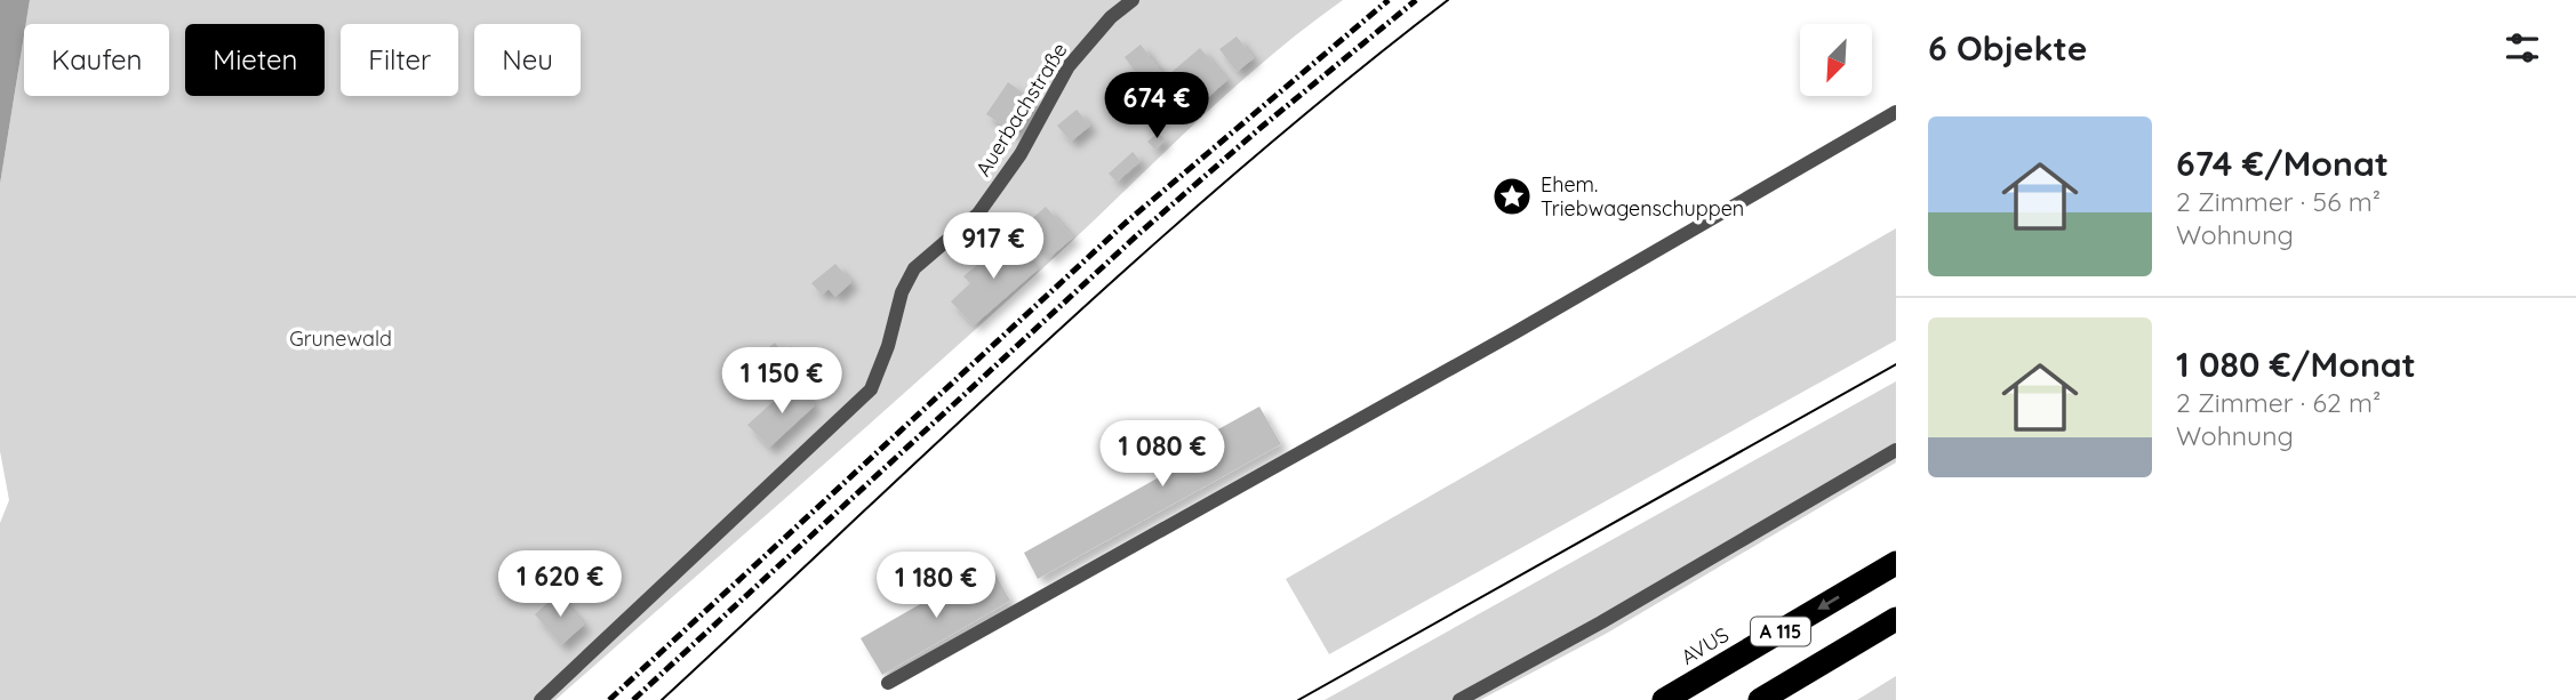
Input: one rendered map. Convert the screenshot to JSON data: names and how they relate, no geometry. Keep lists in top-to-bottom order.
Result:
{
  "streets": {
    "highway": ["A 115", "AVUS"],
    "lane": ["Auerbachstraße"]
  },
  "parks": ["Grunewald"],
  "places": {
    "place": ["Ehem. Triebwagenschuppen"]
  },
  "north": "bottom left",
  "page": {
    "heading": "6 Objekte",
    "chip": [
      "Kaufen",
      "Mieten",
      "Filter",
      "Neu"
    ],
    "price": [
      "674 €",
      "917 €",
      "1 150 €",
      "1 080 €",
      "1 620 €",
      "1 180 €"
    ],
    "list": [
      {
        "name": "674 €/Monat",
        "note": "2 Zimmer · 56 m² · Wohnung"
      },
      {
        "name": "1 080 €/Monat",
        "note": "2 Zimmer · 62 m² · Wohnung"
      }
    ]
  }
}
